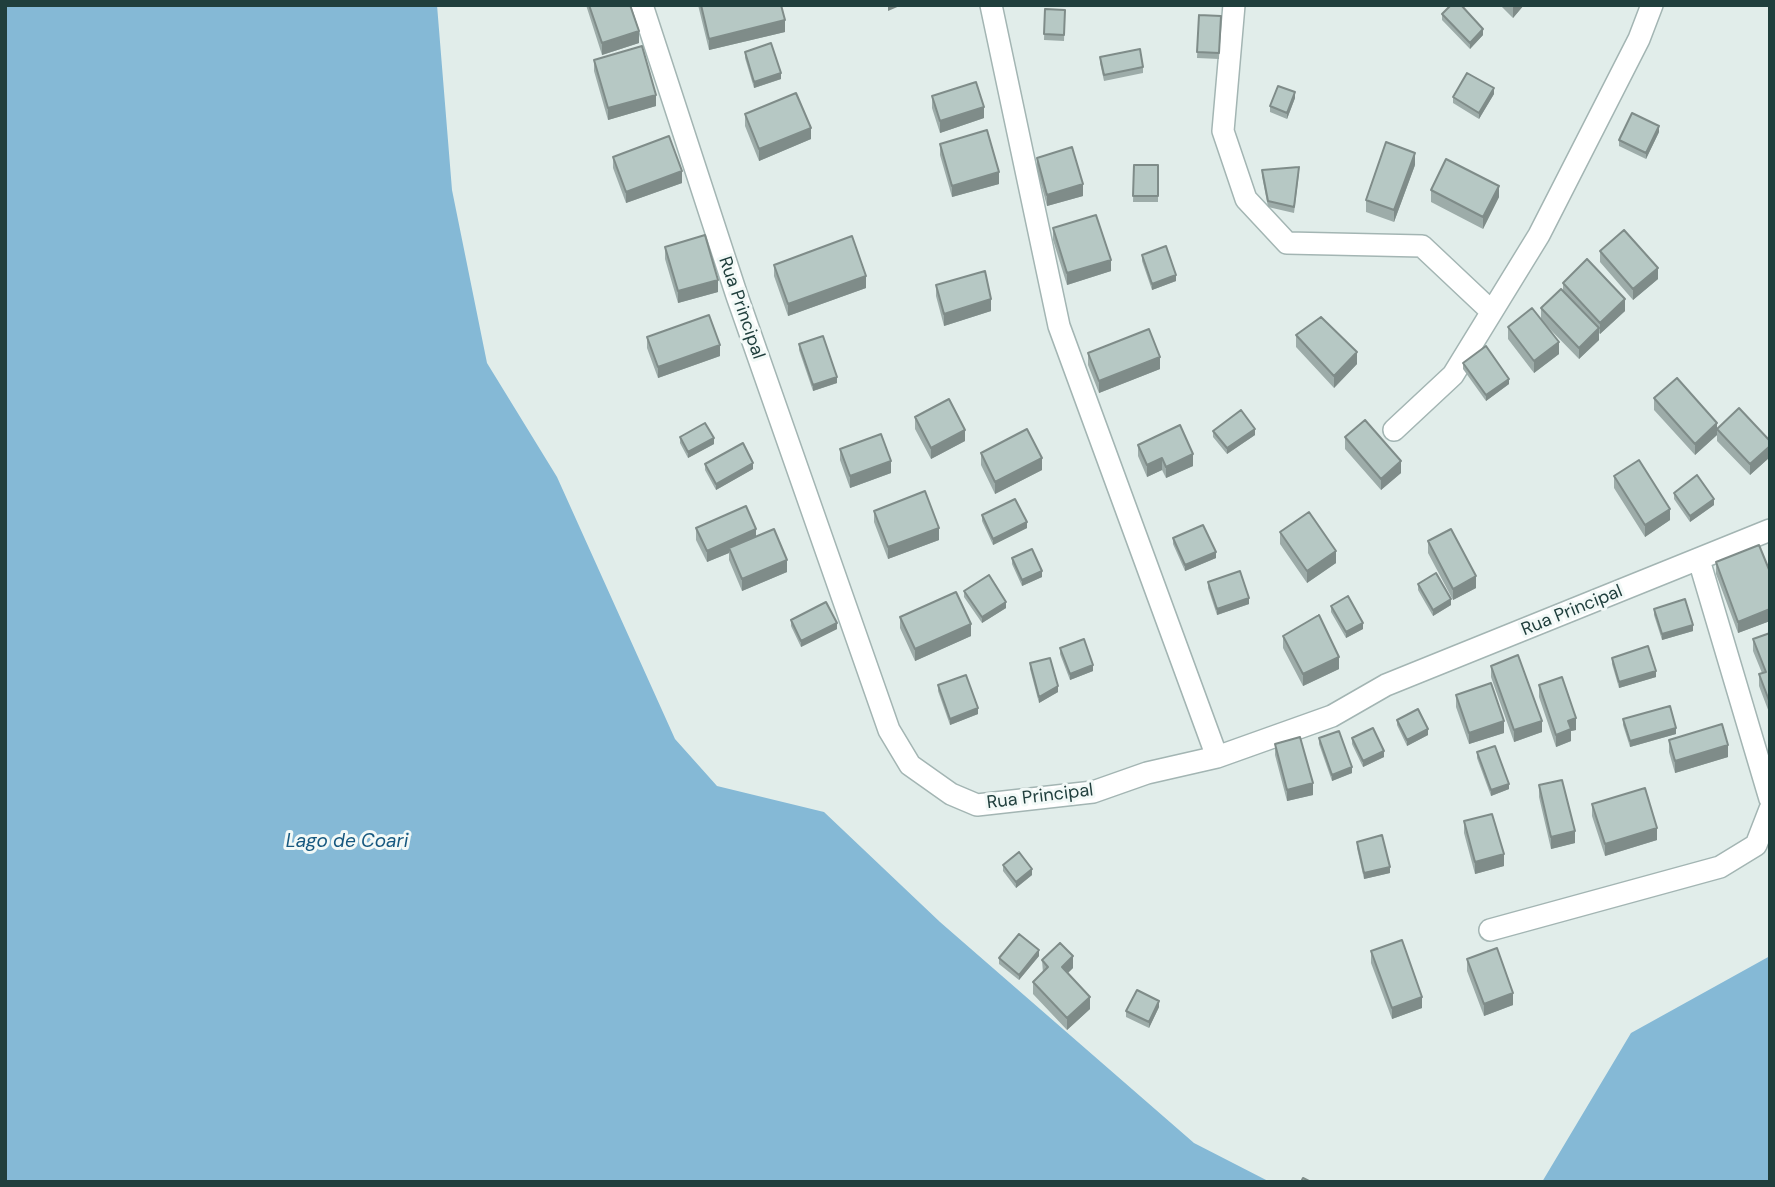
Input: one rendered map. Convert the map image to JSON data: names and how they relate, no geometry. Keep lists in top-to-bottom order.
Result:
{
  "streets": {
    "street": ["Rua Principal"]
  },
  "water": ["Lago de Coari"]
}
